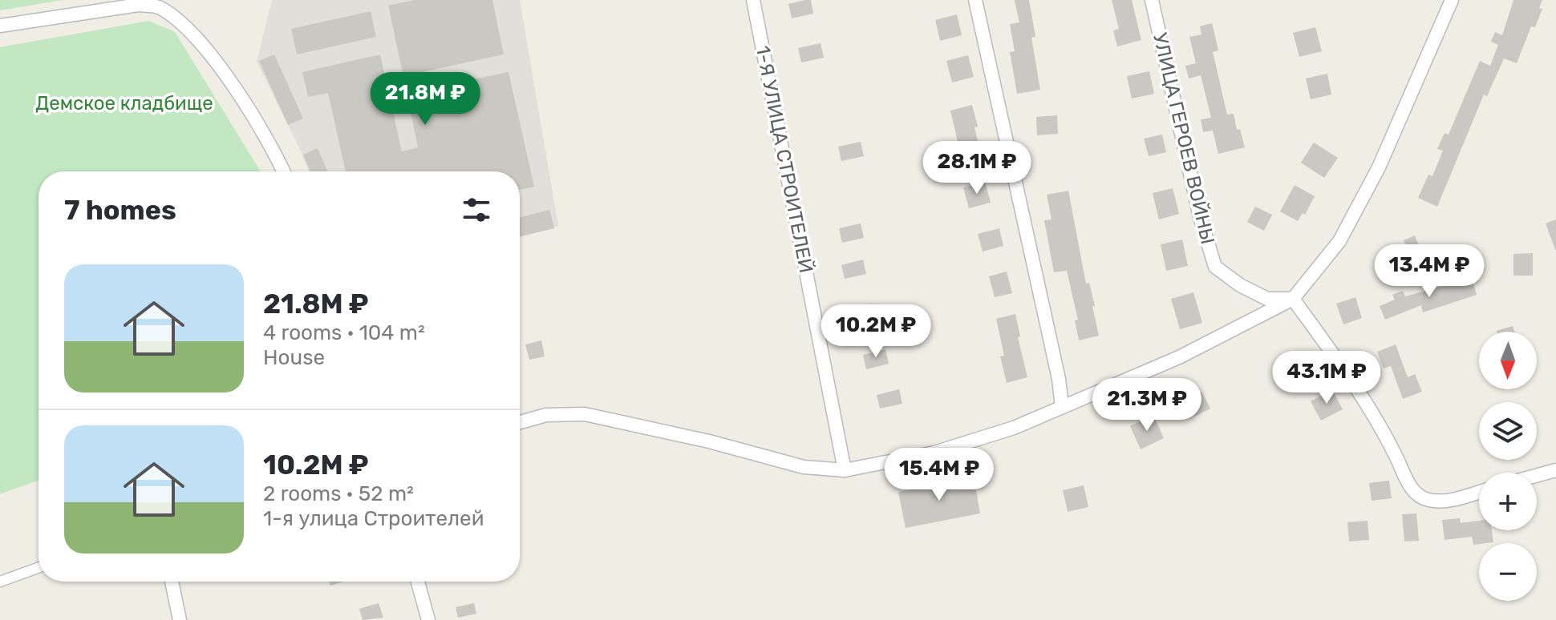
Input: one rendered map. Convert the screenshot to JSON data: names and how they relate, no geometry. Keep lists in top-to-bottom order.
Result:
{
  "streets": {
    "street": ["УЛИЦА ГЕРОЕВ ВОЙНЫ", "1-Я УЛИЦА СТРОИТЕЛЕЙ"]
  },
  "parks": ["Демское кладбище"],
  "north": "bottom",
  "page": {
    "price": [
      "21.8M ₽",
      "28.1M ₽",
      "13.4M ₽",
      "10.2M ₽",
      "43.1M ₽",
      "21.3M ₽",
      "15.4M ₽"
    ],
    "heading": "7 homes",
    "list": [
      {
        "name": "21.8M ₽",
        "note": "4 rooms · 104 m² · House"
      },
      {
        "name": "10.2M ₽",
        "note": "2 rooms · 52 m² · 1-я улица Строителей"
      }
    ],
    "map_buttons": ["+", "−"]
  }
}
